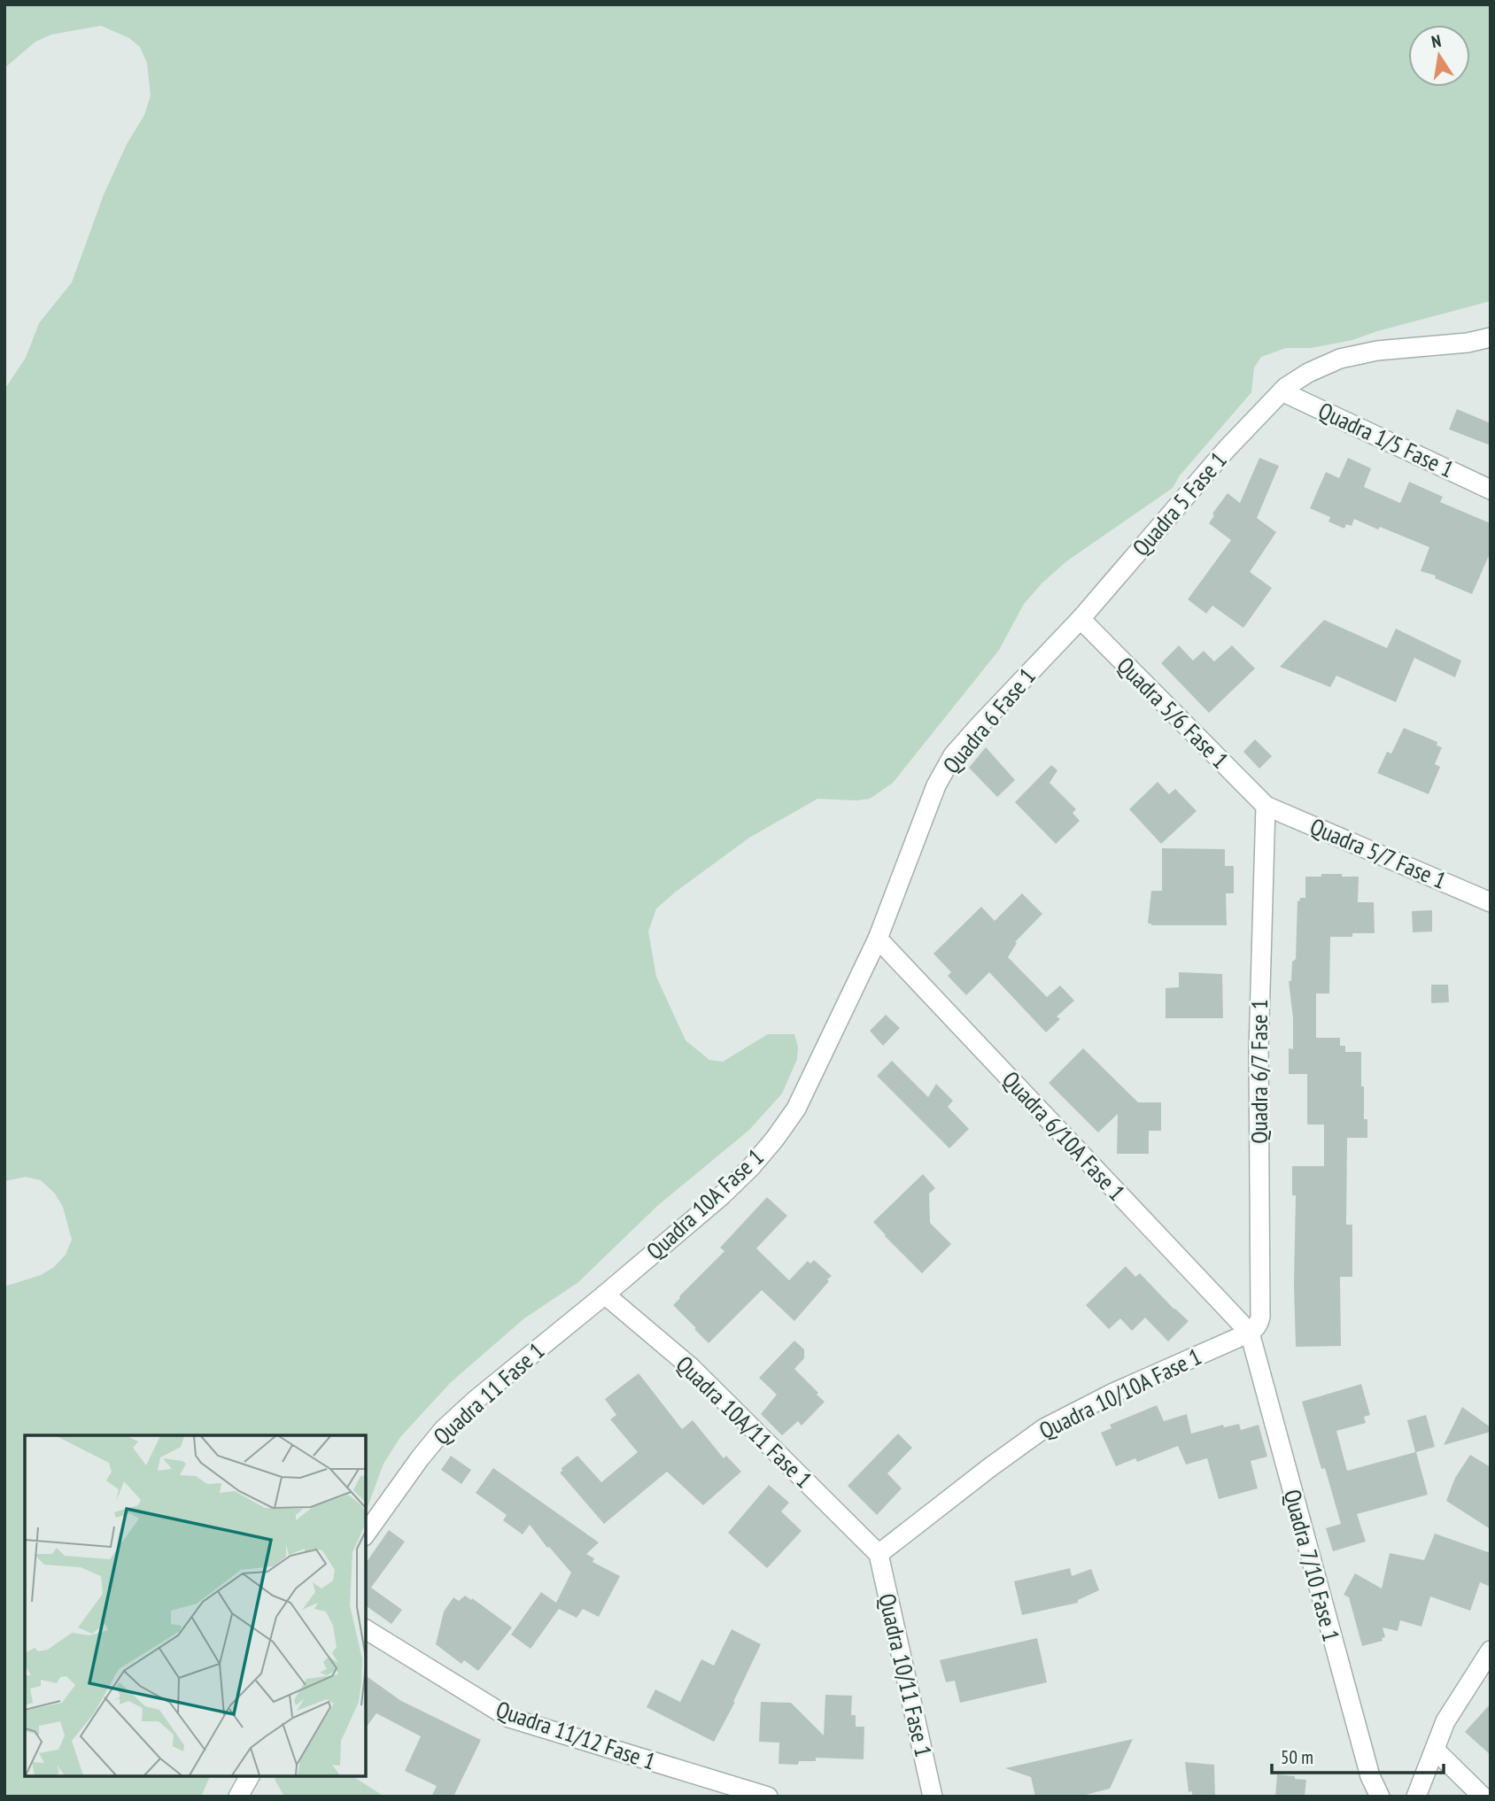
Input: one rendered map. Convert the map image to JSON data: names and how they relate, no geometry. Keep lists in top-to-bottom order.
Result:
{
  "streets": {
    "street": [
      "Quadra 1/5 Fase 1",
      "Quadra 5 Fase 1",
      "Quadra 5/6 Fase 1",
      "Quadra 6 Fase 1",
      "Quadra 5/7 Fase 1",
      "Quadra 6/7 Fase 1",
      "Quadra 6/10A Fase 1",
      "Quadra 10A Fase 1",
      "Quadra 11 Fase 1",
      "Quadra 10/10A Fase 1",
      "Quadra 10A/11 Fase 1",
      "Quadra 7/10 Fase 1",
      "Quadra 10/11 Fase 1",
      "Quadra 11/12 Fase 1"
    ]
  },
  "crossings": [
    ["Quadra 1/5 Fase 1", "Quadra 5 Fase 1"],
    ["Quadra 5 Fase 1", "Quadra 5/6 Fase 1"],
    ["Quadra 5 Fase 1", "Quadra 6 Fase 1"],
    ["Quadra 5/6 Fase 1", "Quadra 6 Fase 1"],
    ["Quadra 5/6 Fase 1", "Quadra 5/7 Fase 1"],
    ["Quadra 5/6 Fase 1", "Quadra 6/7 Fase 1"],
    ["Quadra 6 Fase 1", "Quadra 6/10A Fase 1"],
    ["Quadra 6 Fase 1", "Quadra 10A Fase 1"],
    ["Quadra 5/7 Fase 1", "Quadra 6/7 Fase 1"],
    ["Quadra 6/7 Fase 1", "Quadra 6/10A Fase 1"],
    ["Quadra 6/7 Fase 1", "Quadra 10/10A Fase 1"],
    ["Quadra 6/7 Fase 1", "Quadra 7/10 Fase 1"],
    ["Quadra 6/10A Fase 1", "Quadra 10A Fase 1"],
    ["Quadra 6/10A Fase 1", "Quadra 10/10A Fase 1"],
    ["Quadra 6/10A Fase 1", "Quadra 7/10 Fase 1"],
    ["Quadra 10A Fase 1", "Quadra 11 Fase 1"],
    ["Quadra 10A Fase 1", "Quadra 10A/11 Fase 1"],
    ["Quadra 11 Fase 1", "Quadra 10A/11 Fase 1"],
    ["Quadra 10/10A Fase 1", "Quadra 10A/11 Fase 1"],
    ["Quadra 10/10A Fase 1", "Quadra 7/10 Fase 1"],
    ["Quadra 10/10A Fase 1", "Quadra 10/11 Fase 1"],
    ["Quadra 10A/11 Fase 1", "Quadra 10/11 Fase 1"]
  ],
  "scale_bar": "50 m",
  "north": "top"
}
